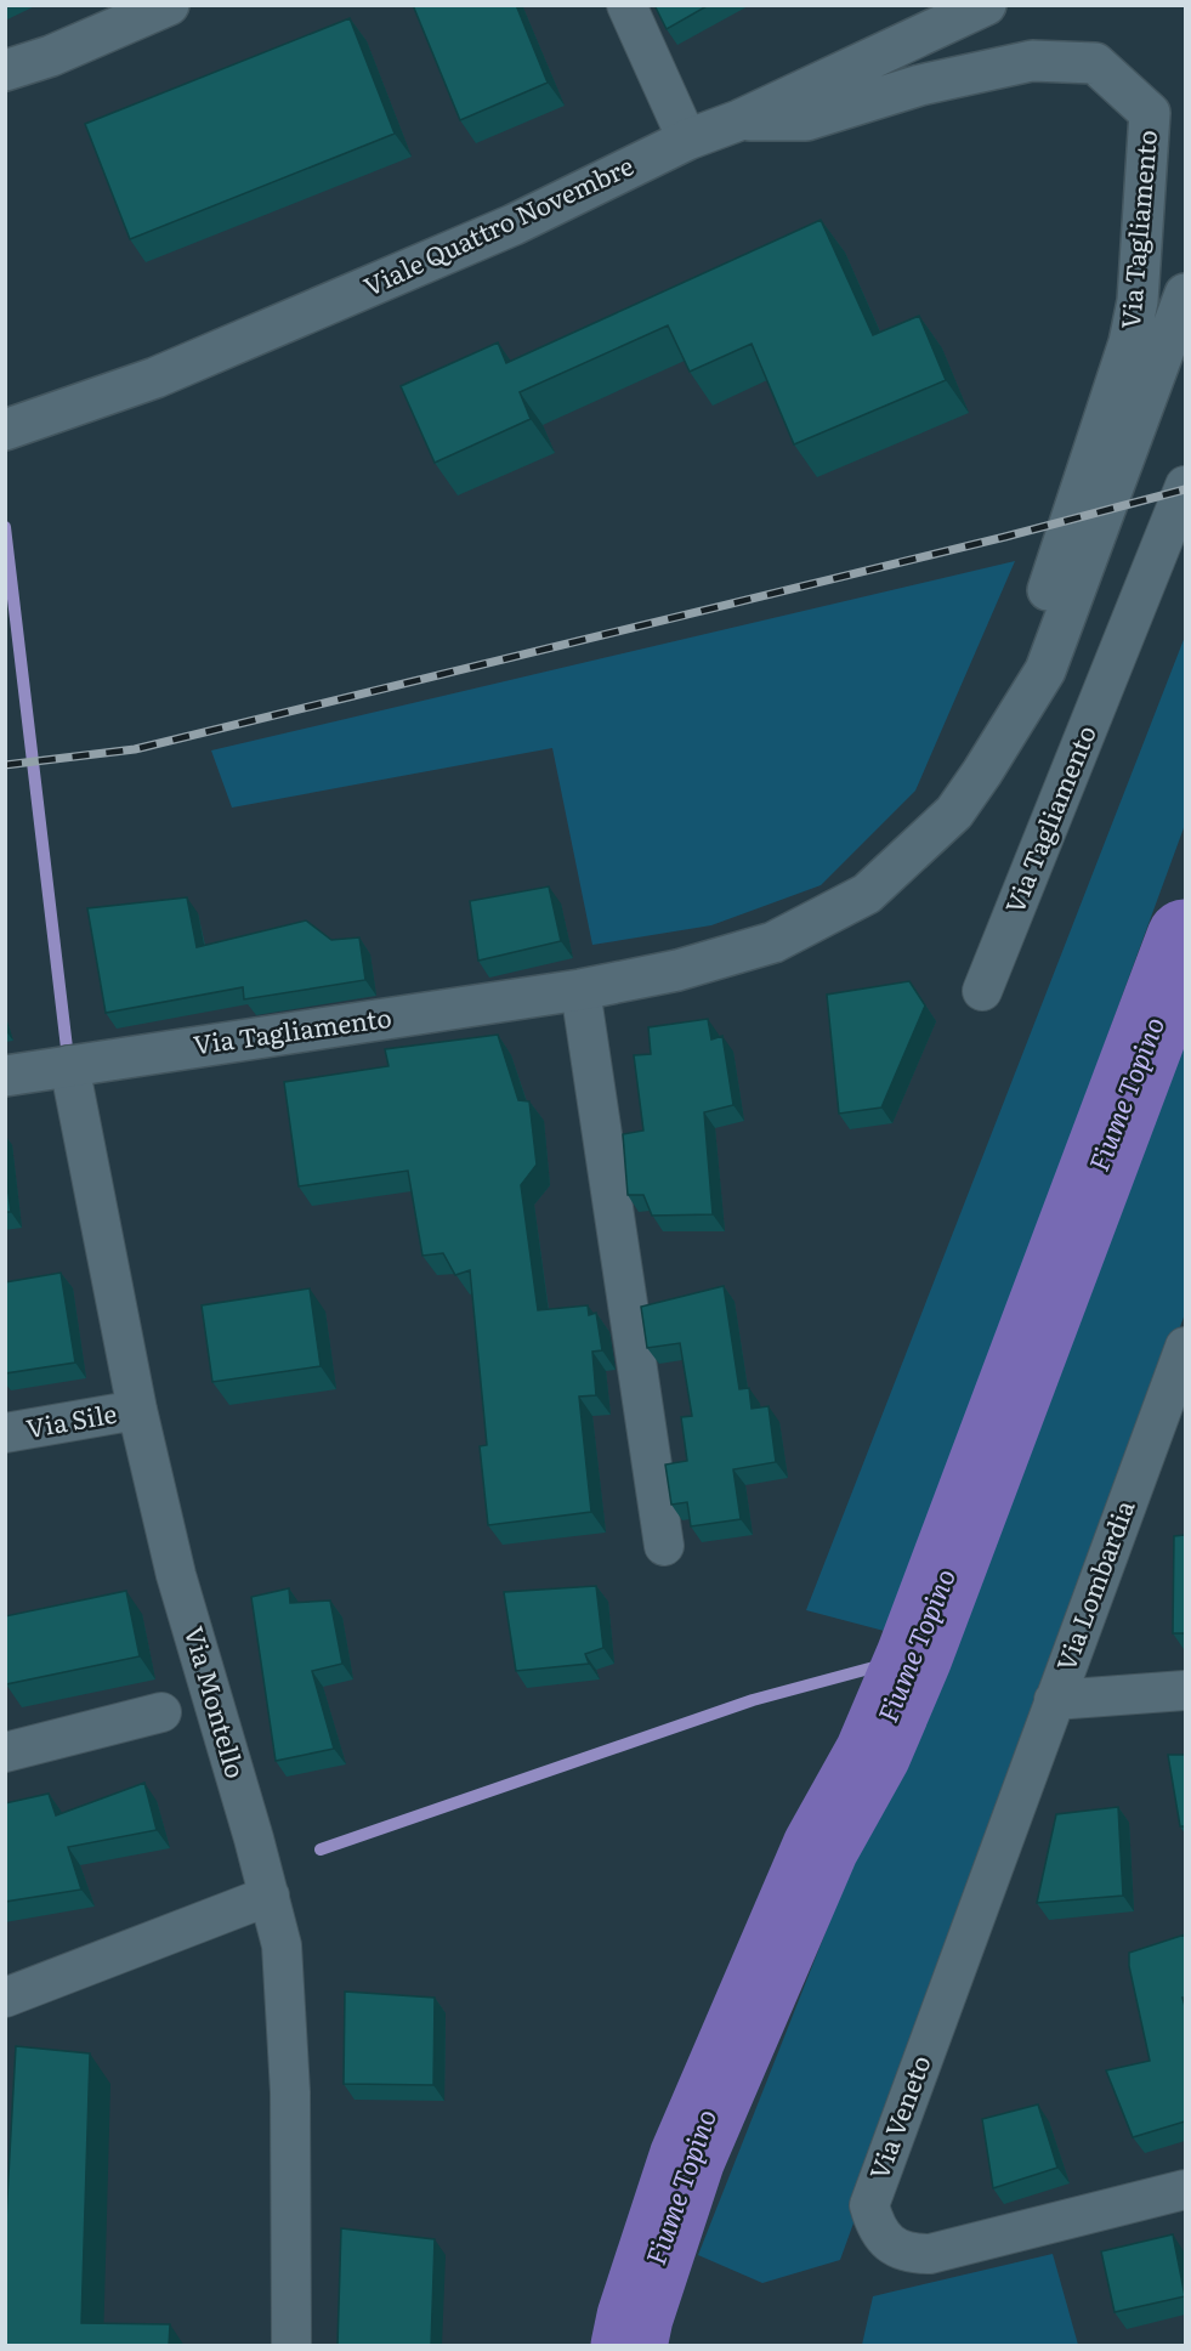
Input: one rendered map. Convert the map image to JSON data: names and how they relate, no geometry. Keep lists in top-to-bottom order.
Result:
{
  "streets": {
    "main road": ["Viale Quattro Novembre", "Via Tagliamento"],
    "street": [
      "Via Sile",
      "Via Lombardia",
      "Via Montello",
      "Via Veneto"
    ]
  },
  "crossings": [
    ["Viale Quattro Novembre", "Via Tagliamento"],
    ["Via Tagliamento", "Via Montello"],
    ["Via Sile", "Via Montello"],
    ["Via Lombardia", "Via Veneto"]
  ],
  "water": ["Fiume Topino"]
}
